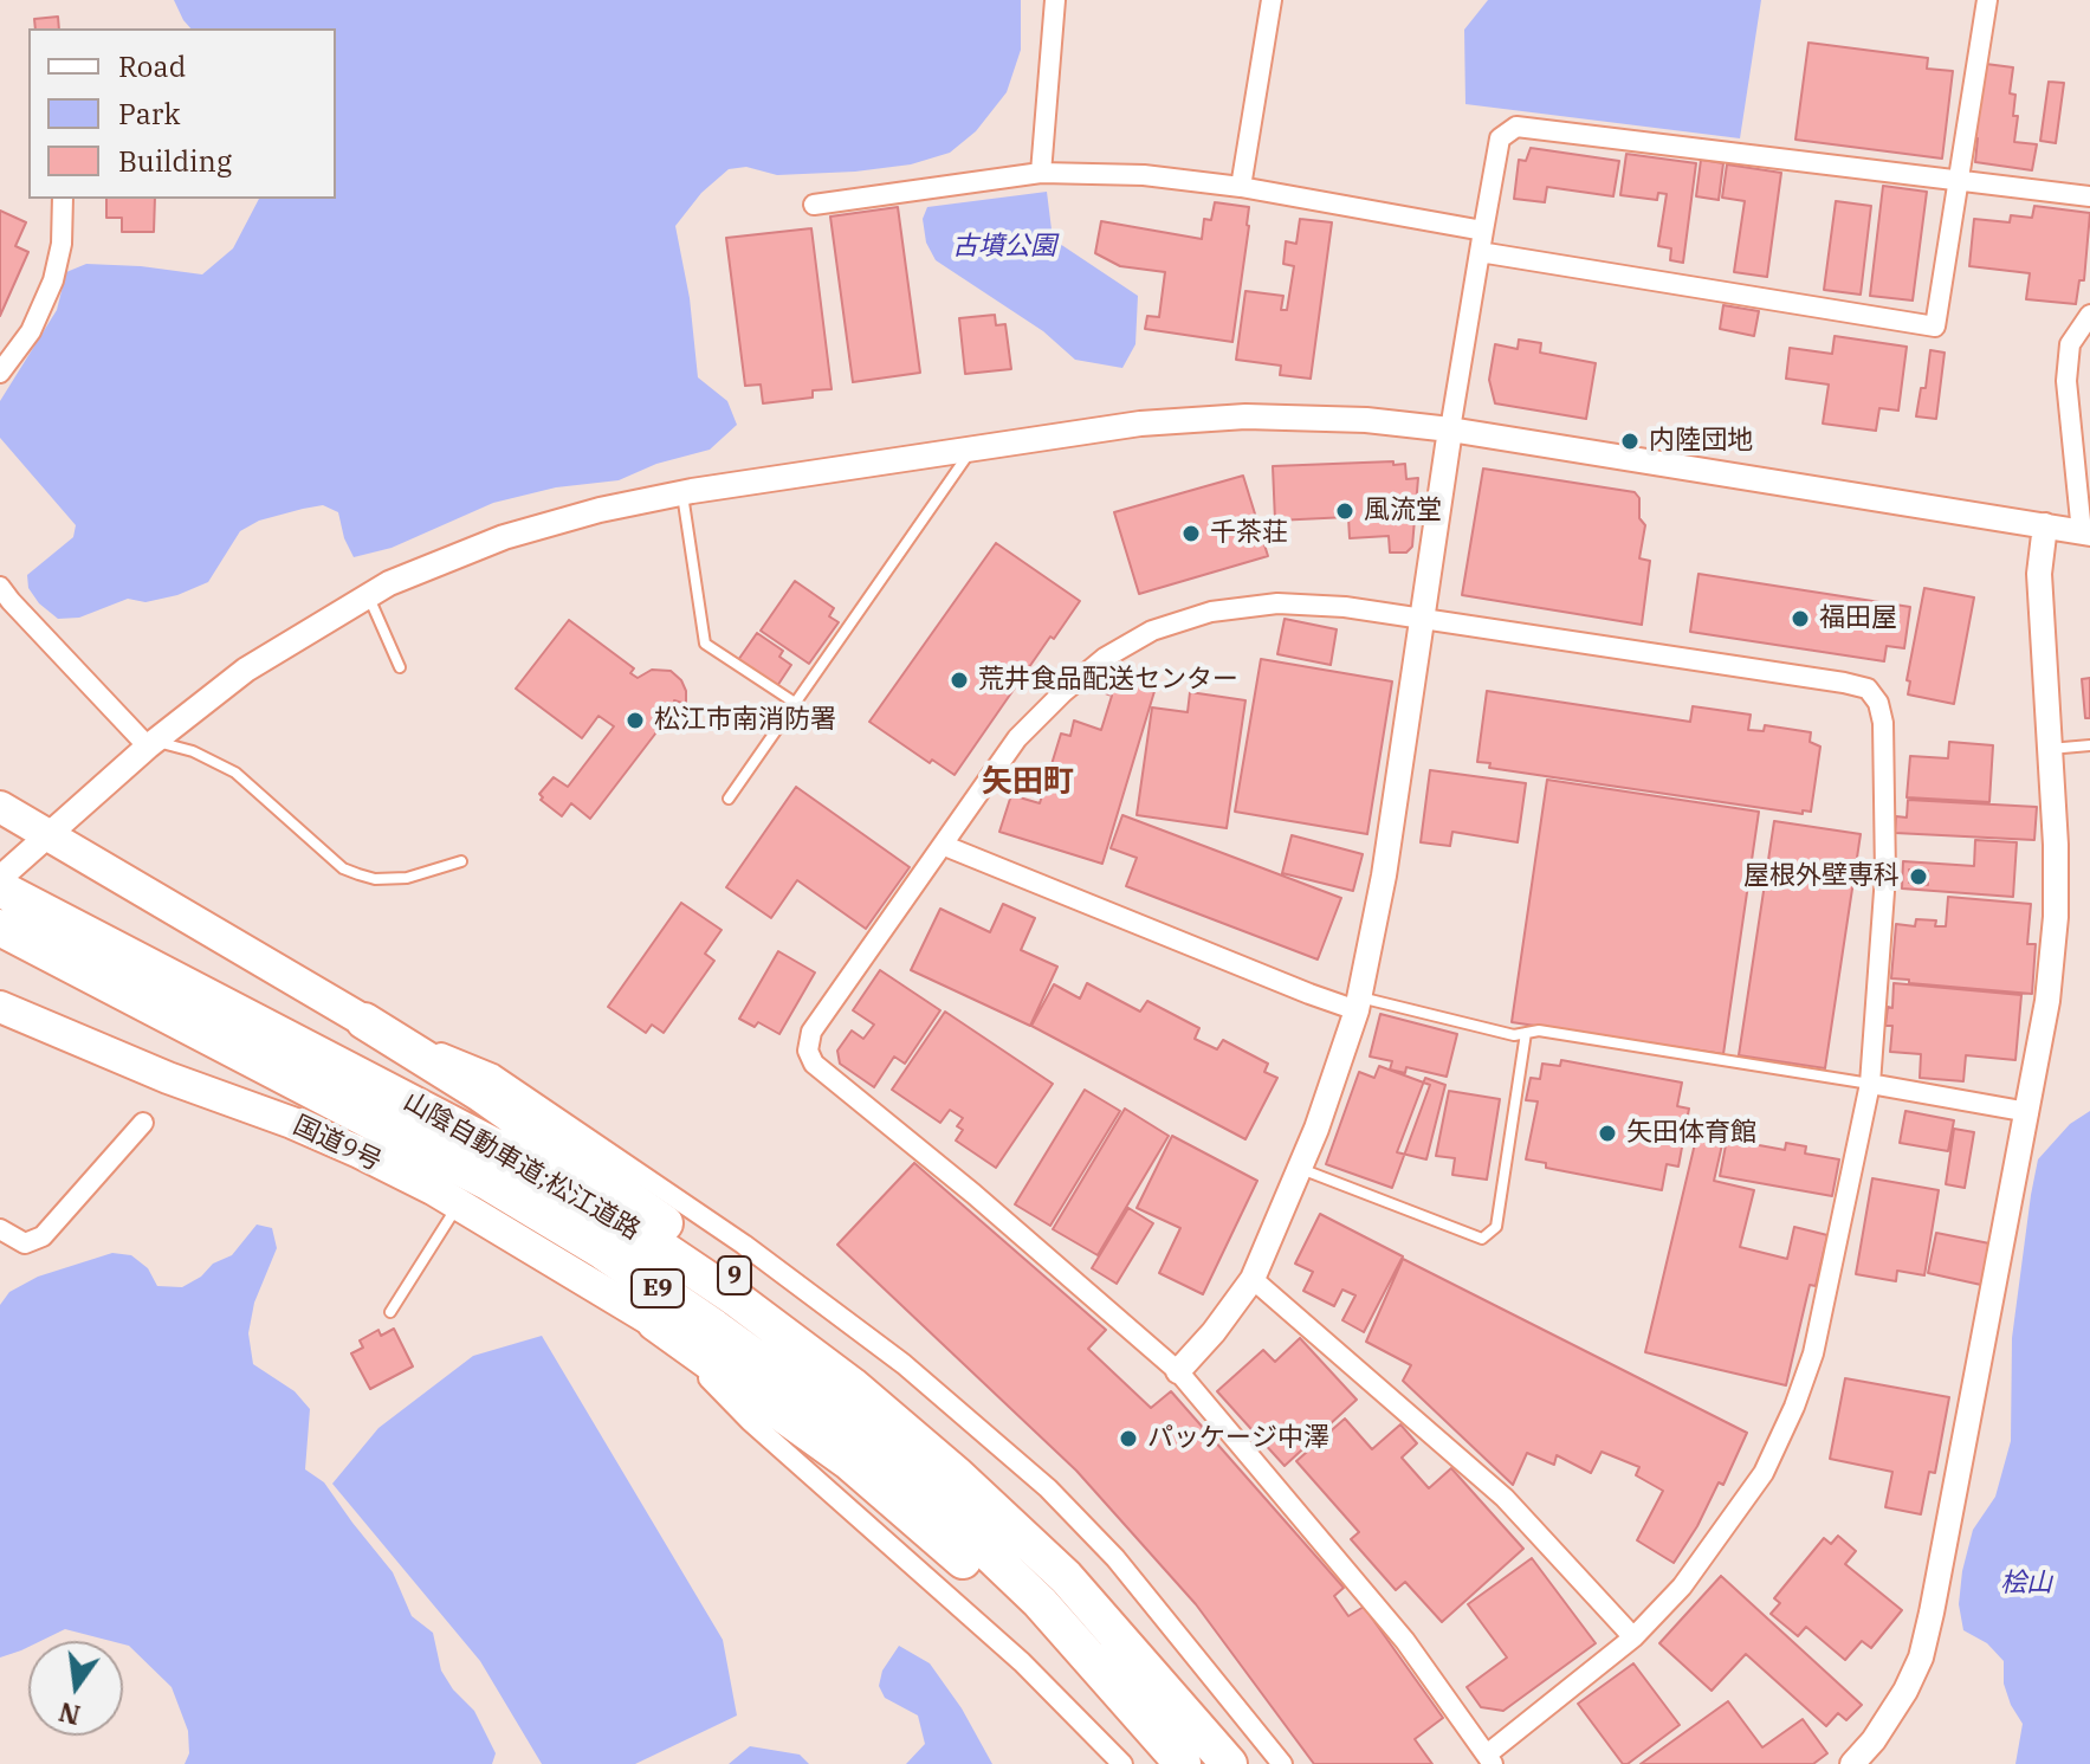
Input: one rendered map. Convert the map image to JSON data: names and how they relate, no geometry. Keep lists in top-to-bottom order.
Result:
{
  "streets": {
    "highway": [
      "国道9号",
      "山陰自動車道;松江道路",
      "9",
      "E9"
    ]
  },
  "crossings": [
    ["山陰自動車道;松江道路", "9"]
  ],
  "districts": ["矢田町"],
  "parks": ["古墳公園", "桧山"],
  "places": [
    "内陸団地",
    "風流堂",
    "千茶荘",
    "福田屋",
    "荒井食品配送センター",
    "松江市南消防署",
    "屋根外壁専科",
    "矢田体育館",
    "パッケージ中澤"
  ],
  "legend": ["Road", "Park", "Building"],
  "north": "bottom"
}
